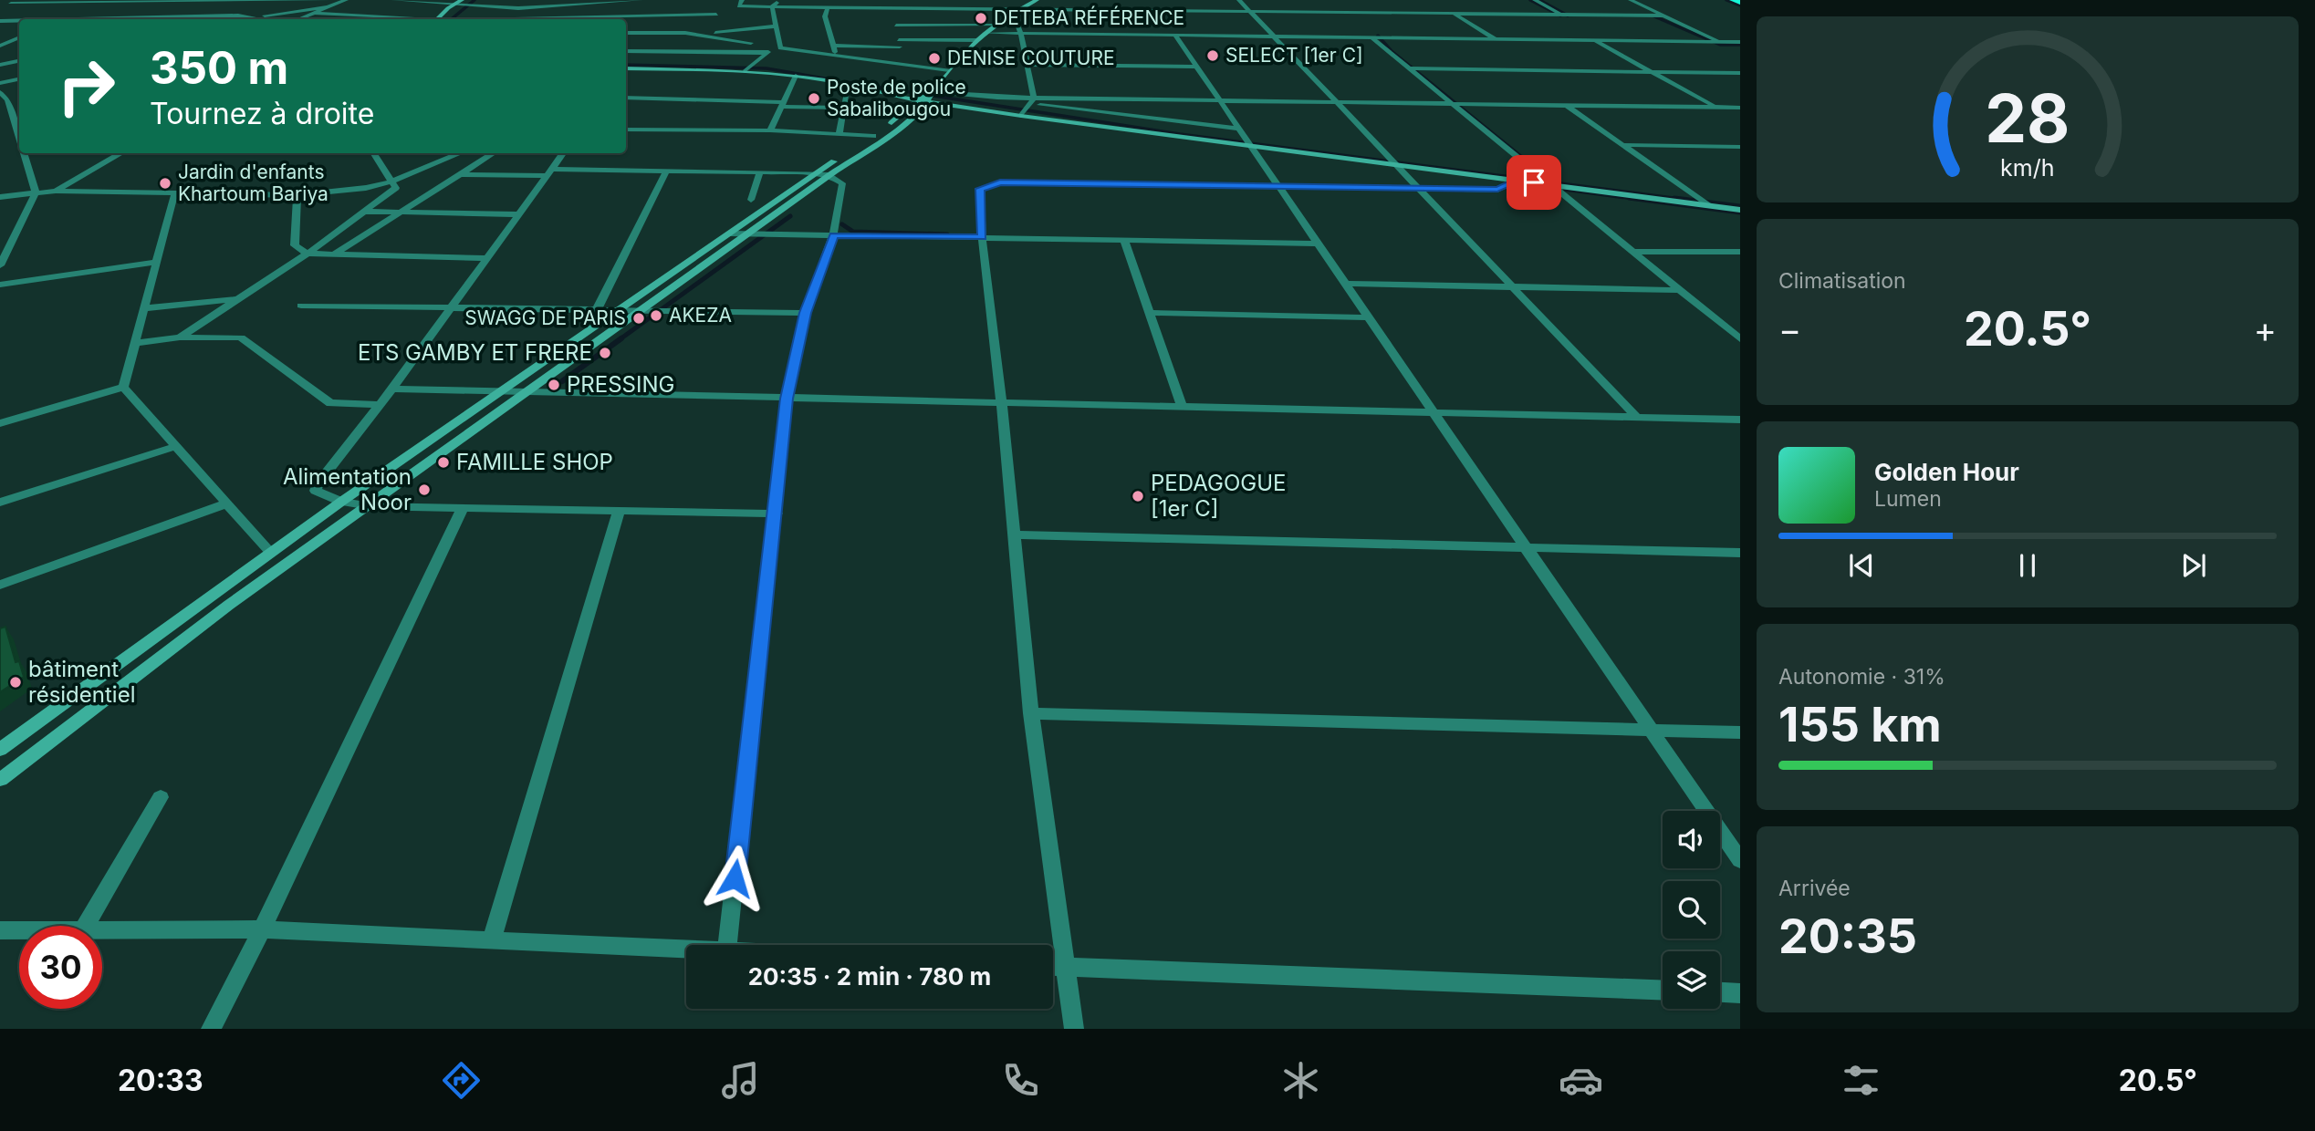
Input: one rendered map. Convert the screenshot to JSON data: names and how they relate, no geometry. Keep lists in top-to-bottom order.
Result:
{
  "places": [
    "DETEBA RÉFÉRENCE",
    "SELECT [1er C]",
    "DENISE COUTURE",
    "Poste de police Sabalibougou",
    "Jardin d'enfants Khartoum Bariya",
    "AKEZA",
    "SWAGG DE PARIS",
    "ETS GAMBY ET FRERE",
    "PRESSING",
    "FAMILLE SHOP",
    "Alimentation Noor",
    "PEDAGOGUE [1er C]",
    "bâtiment résidentiel"
  ],
  "page": {
    "turn": ["350 m", "Tournez à droite"],
    "tile": [
      "Climatisation",
      ["Autonomie · 31%", "155 km"],
      ["Arrivée", "20:35"]
    ],
    "heat": ["−", "20.5°", "+"],
    "song": ["Golden Hour", "Lumen"],
    "limit": "30",
    "trip": "20:35 · 2 min · 780 m",
    "tabs": ["20:33", "20.5°"],
    "gauge": ["28", "km/h"]
  }
}
